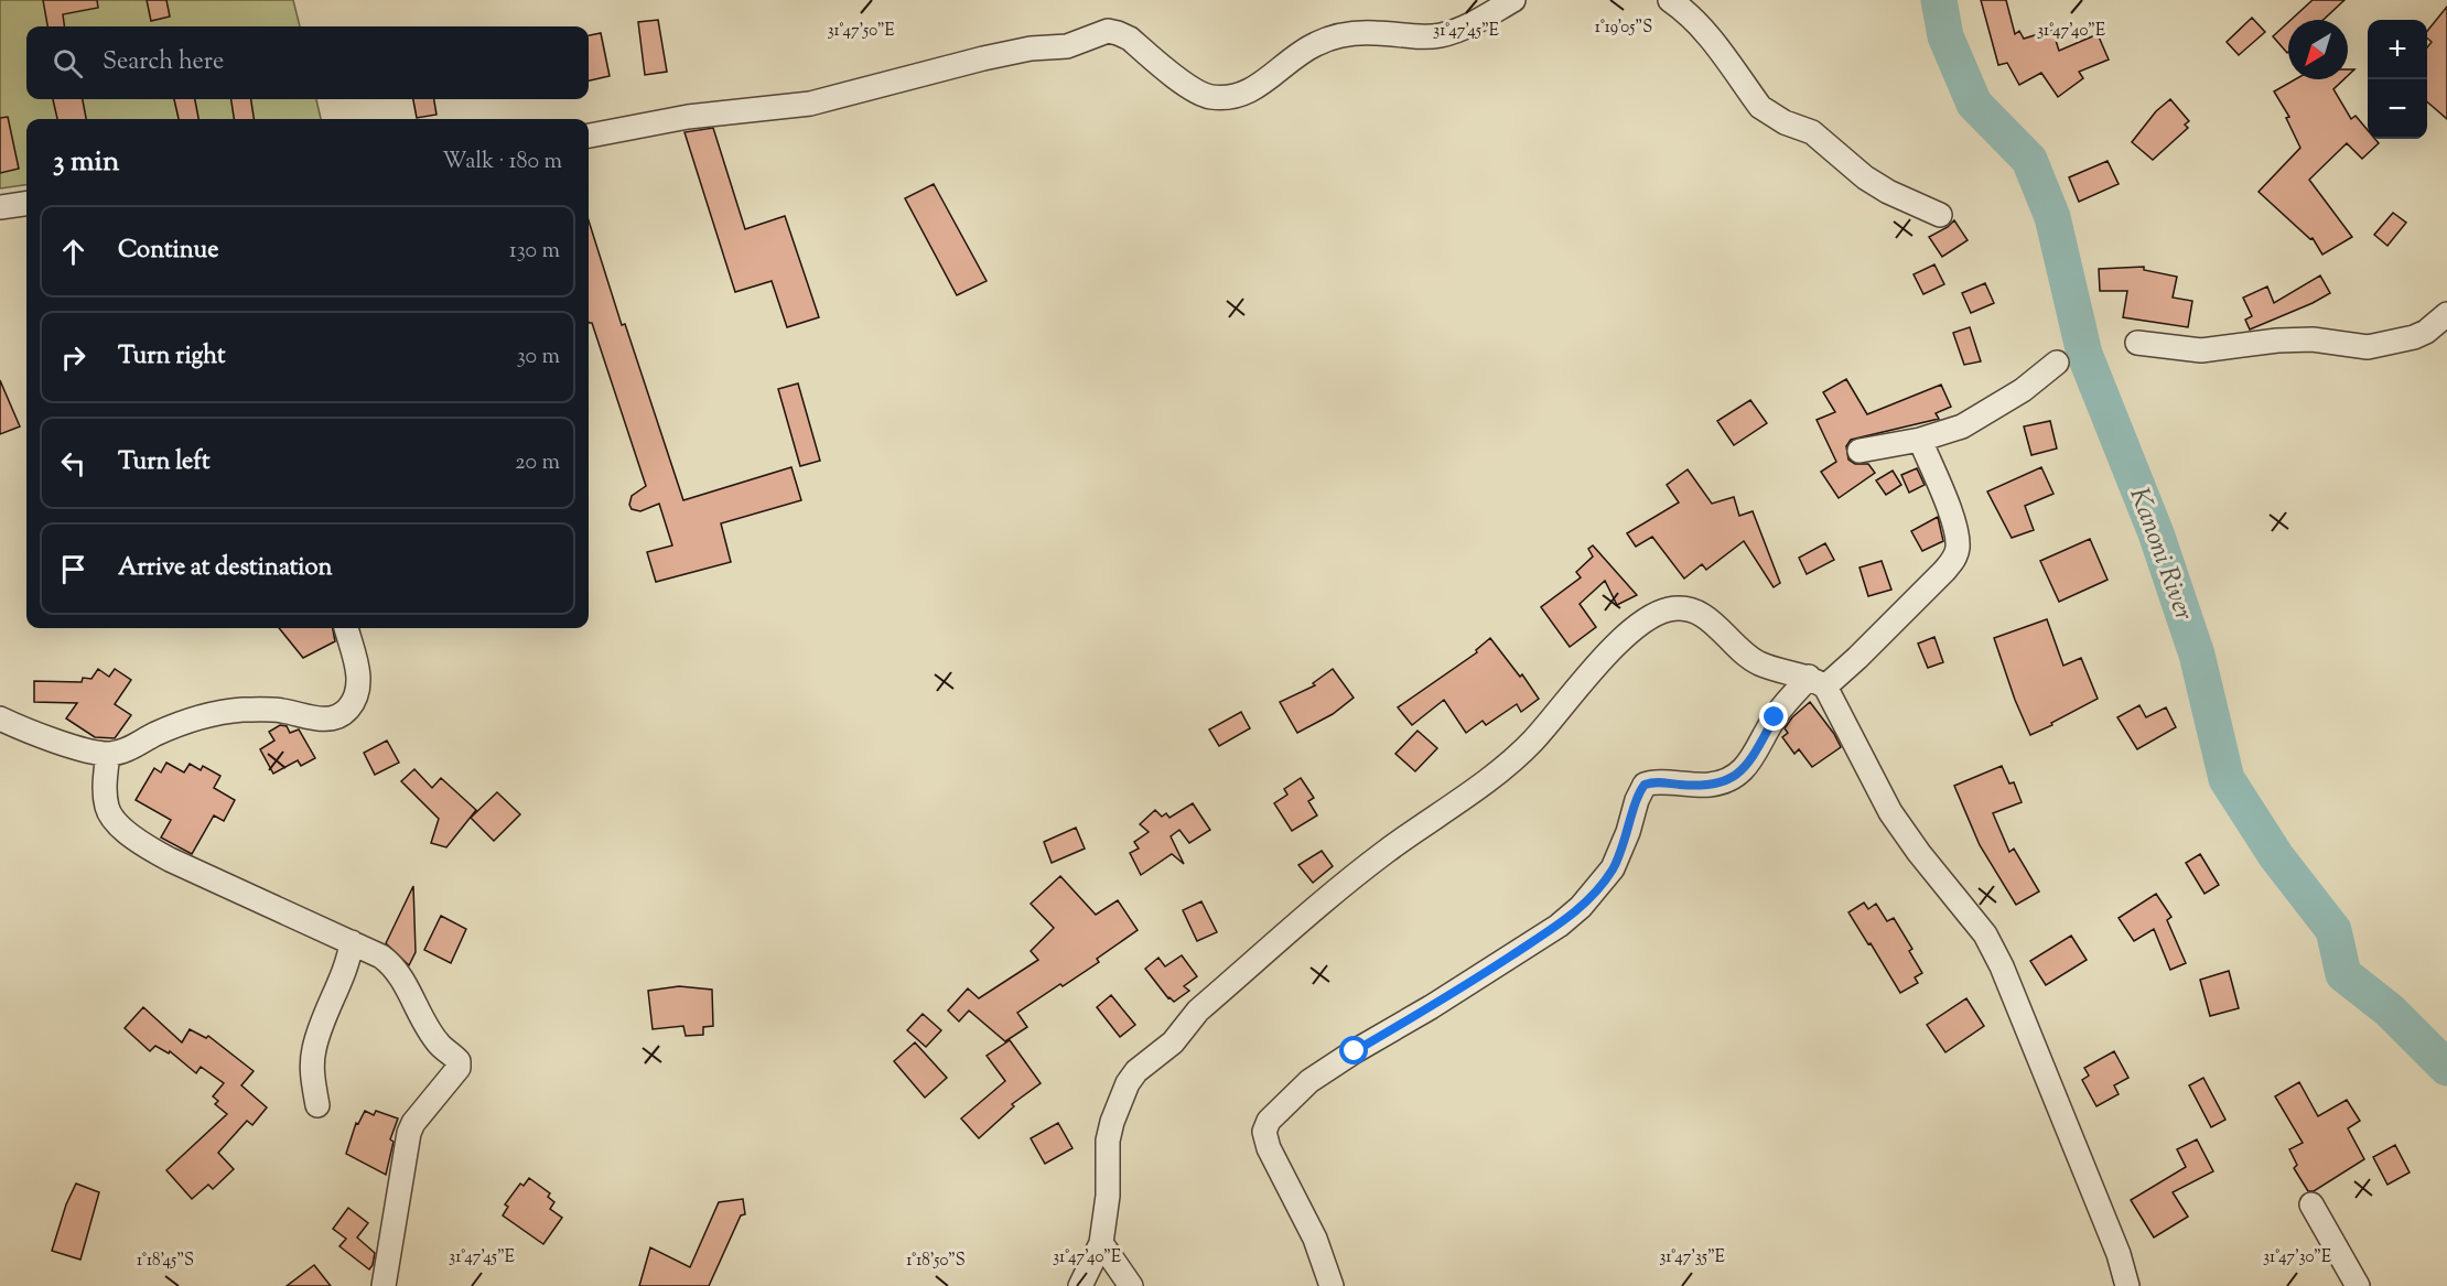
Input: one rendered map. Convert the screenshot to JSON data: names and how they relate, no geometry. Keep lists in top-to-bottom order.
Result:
{
  "water": ["Kanoni River"],
  "north": "bottom left",
  "page": {
    "map_buttons": ["+", "−"],
    "search": "Search here",
    "heading": ["3 min", "Walk · 180 m"],
    "list": [
      ["Continue", "130 m"],
      ["Turn right", "30 m"],
      ["Turn left", "20 m"],
      "Arrive at destination"
    ]
  },
  "coordinates": [
    "1°19'05\"S",
    "31°47'50\"E",
    "31°47'45\"E",
    "31°47'40\"E",
    "31°47'35\"E",
    "31°47'30\"E",
    "1°18'45\"S",
    "1°18'50\"S"
  ]
}
